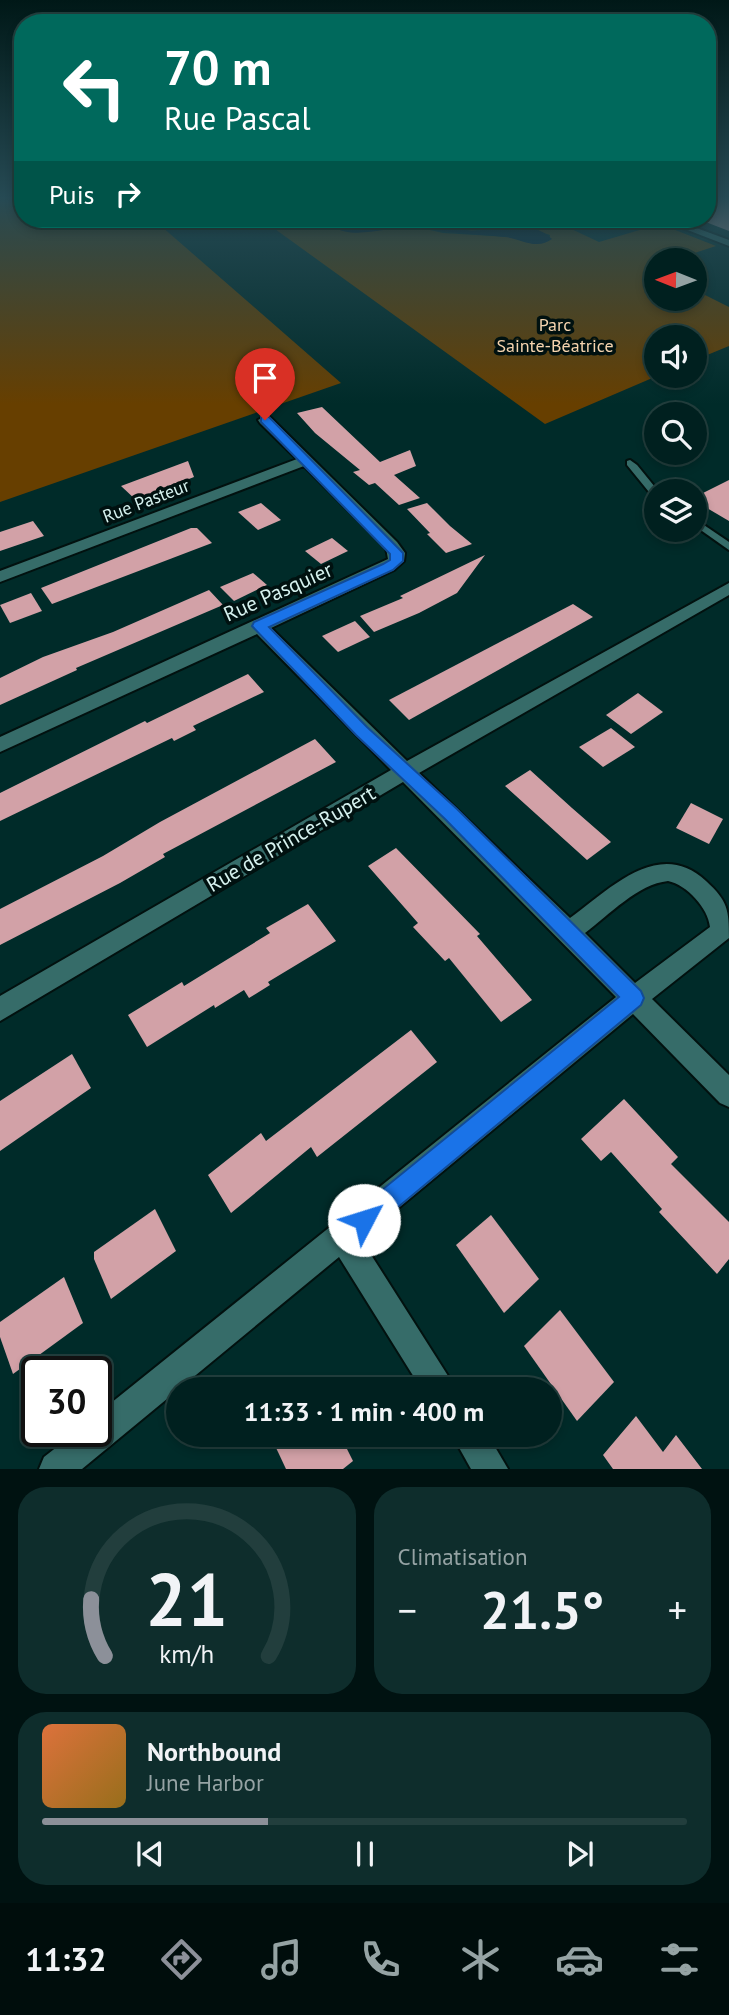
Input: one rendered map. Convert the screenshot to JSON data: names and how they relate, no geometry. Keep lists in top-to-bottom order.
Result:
{
  "streets": {
    "street": ["Rue Pasteur", "Rue Pasquier", "Rue de Prince-Rupert"]
  },
  "crossings": [
    ["Rue Pasteur", "Rue Pasquier"]
  ],
  "parks": ["Parc Sainte-Béatrice"],
  "north": "left",
  "page": {
    "turn": ["70 m", "Rue Pascal"],
    "then": "Puis",
    "limit": "30",
    "trip": "11:33 · 1 min · 400 m",
    "tile": "Climatisation",
    "heat": ["−", "21.5°", "+"],
    "song": ["Northbound", "June Harbor"],
    "tabs": "11:32",
    "gauge": ["21", "km/h"]
  }
}
